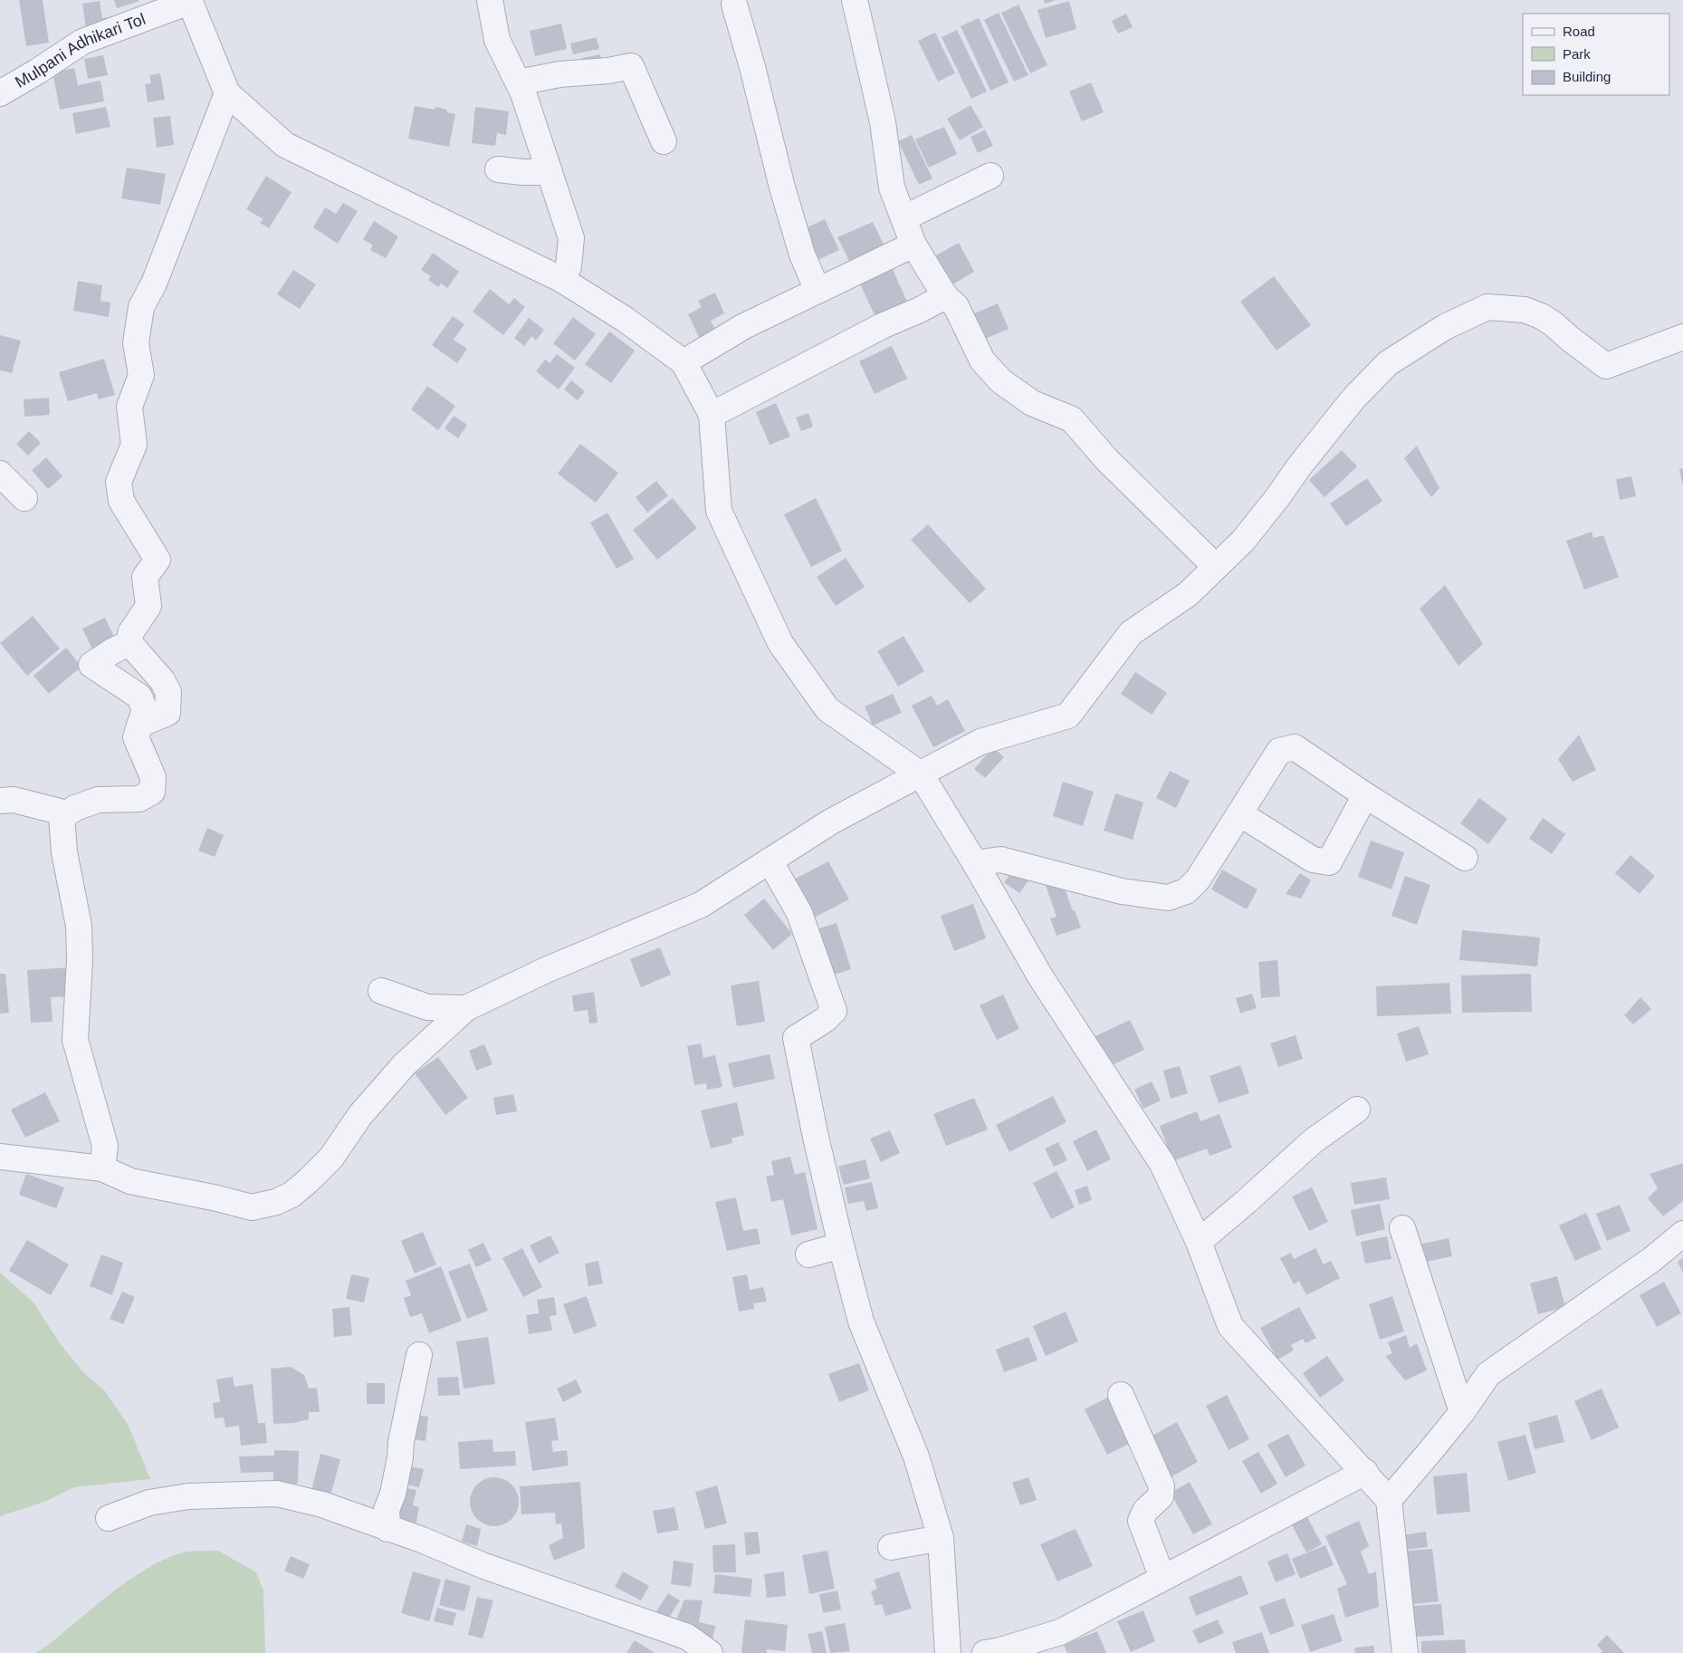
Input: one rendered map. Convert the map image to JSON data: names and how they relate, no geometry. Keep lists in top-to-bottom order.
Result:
{
  "streets": {
    "street": ["Mulpani Adhikari Tol"]
  },
  "legend": ["Road", "Park", "Building"]
}
